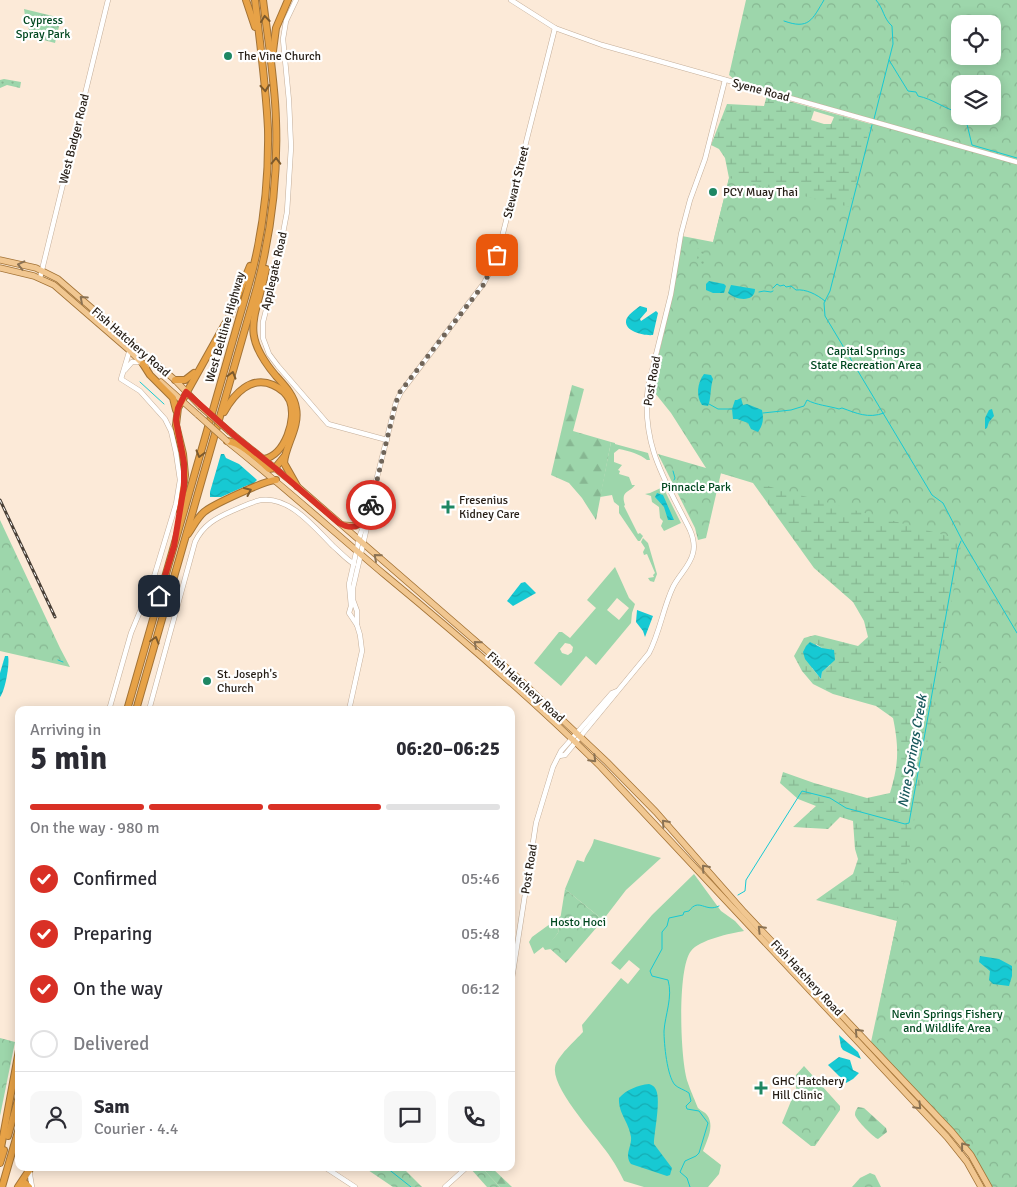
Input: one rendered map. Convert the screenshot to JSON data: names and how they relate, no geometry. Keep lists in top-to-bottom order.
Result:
{
  "streets": {
    "highway": ["West Beltline Highway"],
    "main road": ["Fish Hatchery Road"],
    "street": [
      "Syene Road",
      "West Badger Road",
      "Stewart Street",
      "Applegate Road",
      "Post Road"
    ]
  },
  "crossings": [
    ["Syene Road", "Stewart Street"],
    ["Syene Road", "Post Road"],
    ["West Badger Road", "Fish Hatchery Road"],
    ["Stewart Street", "Applegate Road"],
    ["Stewart Street", "Fish Hatchery Road"],
    ["Fish Hatchery Road", "Post Road"]
  ],
  "water": ["Nine Springs Creek"],
  "parks": [
    "Cypress Spray Park",
    "Capital Springs State Recreation Area",
    "Pinnacle Park",
    "Hosto Hoci",
    "Nevin Springs Fishery and Wildlife Area"
  ],
  "places": {
    "other": ["The Vine Church", "PCY Muay Thai", "St. Joseph's Church"],
    "health": ["Fresenius Kidney Care", "GHC Hatchery Hill Clinic"]
  },
  "page": {
    "heading": ["5 min", "Arriving in", "06:20–06:25"],
    "panel": ["Sam", "Courier · 4.4"],
    "bar": "On the way · 980 m",
    "list": [
      ["Confirmed", "05:46"],
      ["Preparing", "05:48"],
      ["On the way", "06:12"],
      "Delivered"
    ]
  }
}
